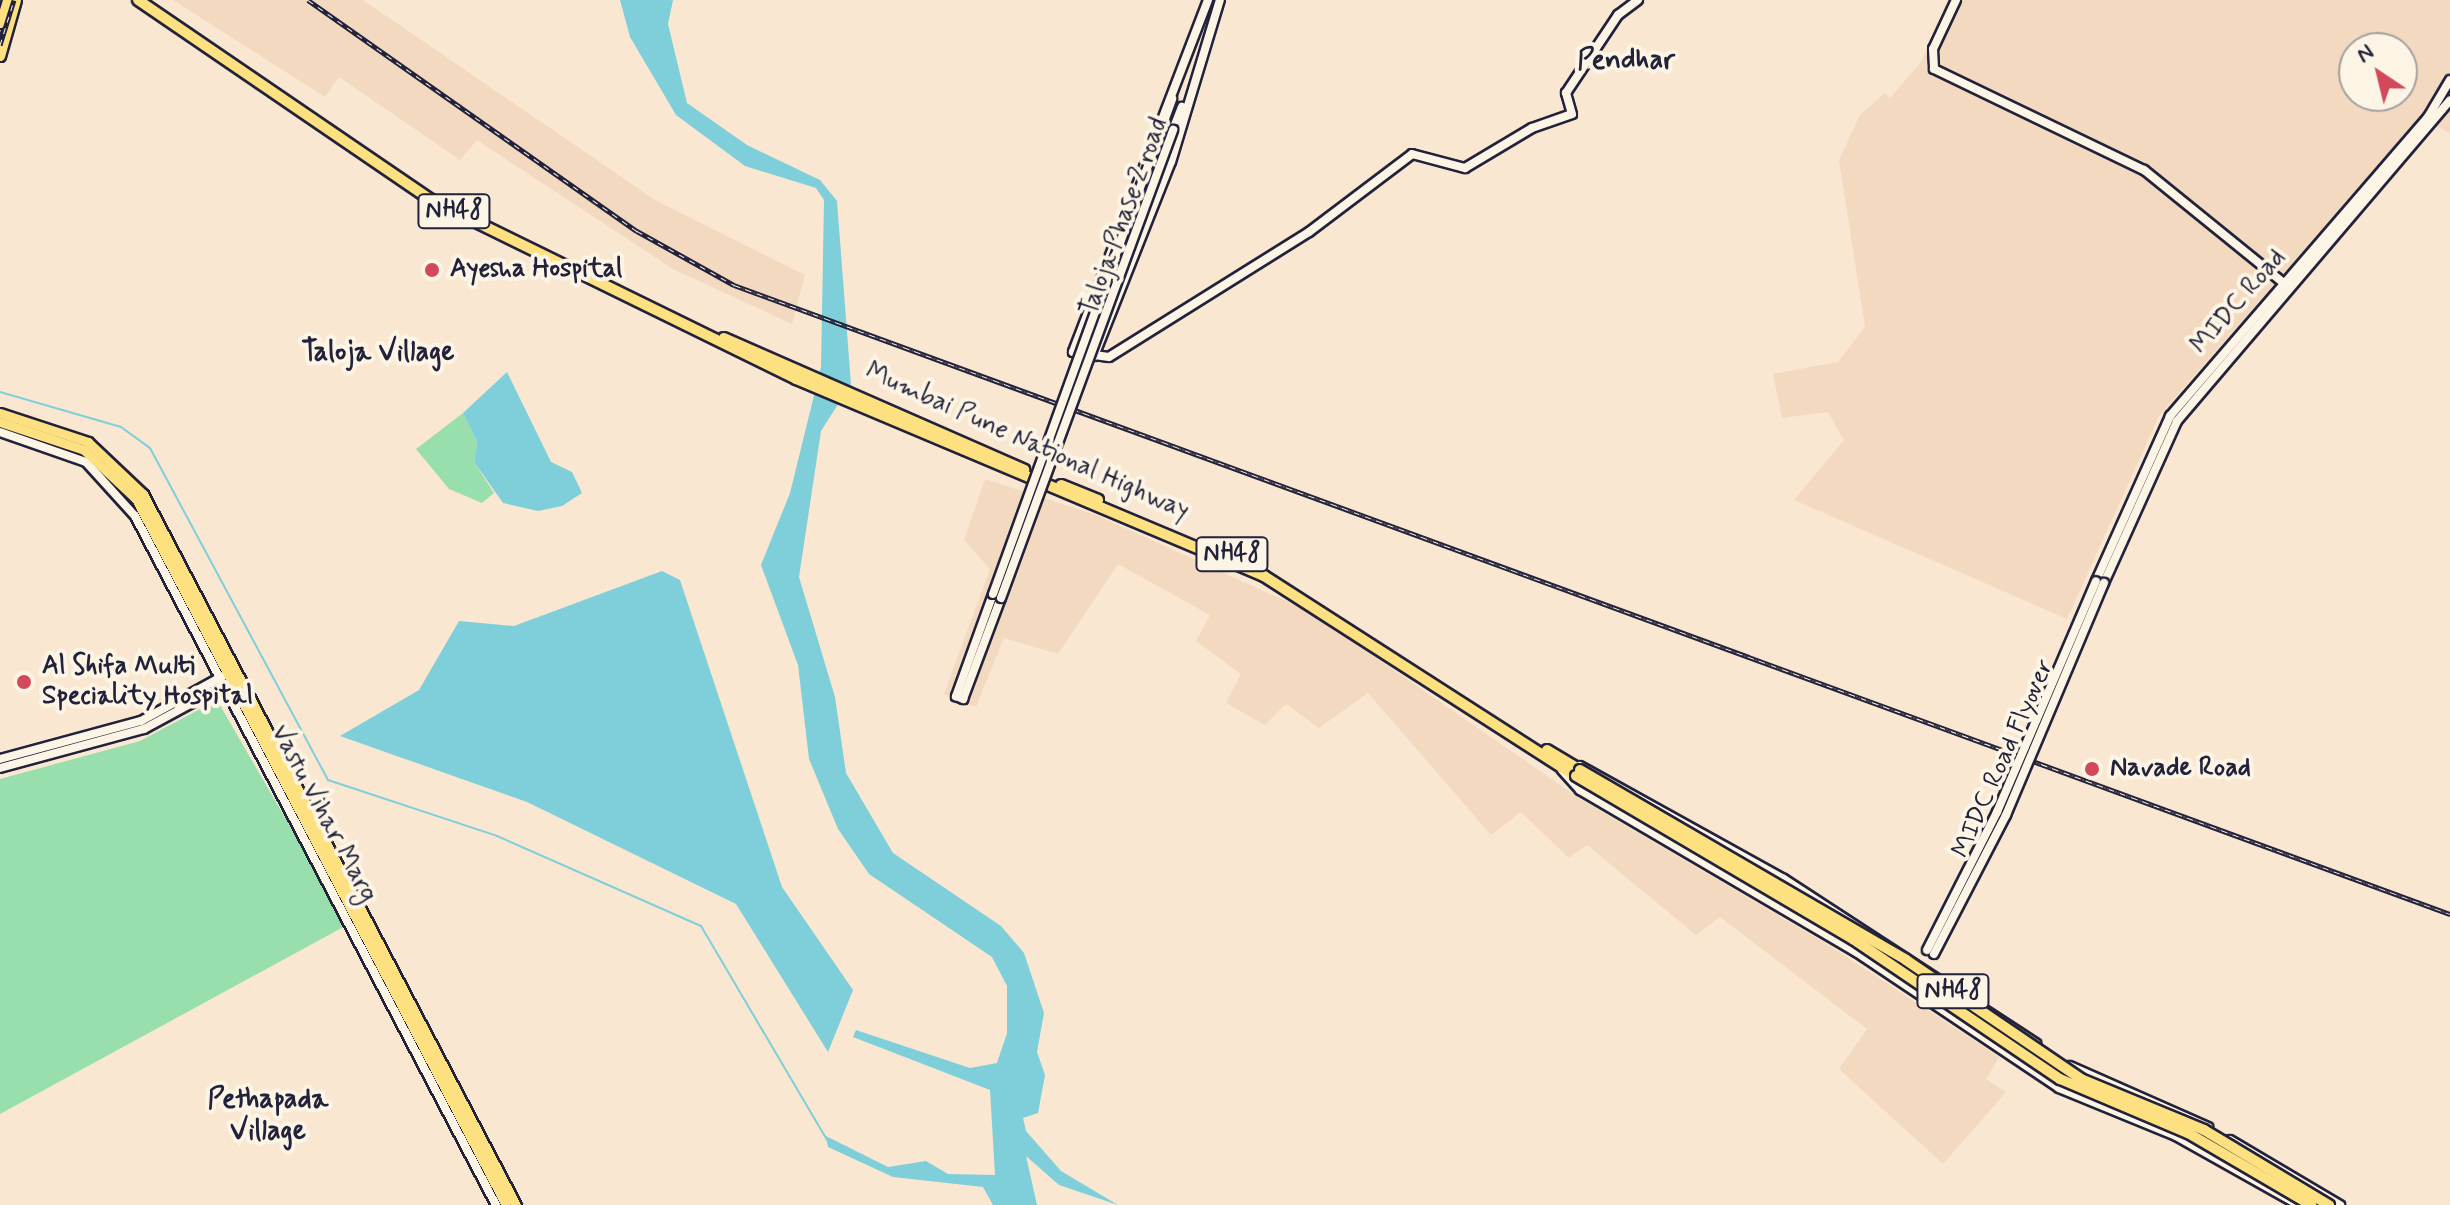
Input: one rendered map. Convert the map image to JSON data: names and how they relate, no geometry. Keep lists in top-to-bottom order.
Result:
{
  "streets": {
    "highway": ["NH48", "Mumbai Pune National Highway"],
    "main road": ["Vastu Vihar Marg"],
    "street": ["Taloja Phase 2 road", "MIDC Road", "MIDC Road Flyover"]
  },
  "crossings": [
    ["NH48", "Mumbai Pune National Highway"],
    ["MIDC Road", "MIDC Road Flyover"]
  ],
  "districts": ["Pendhar", "Taloja Village", "Pethapada Village"],
  "places": ["Ayesha Hospital", "Al Shifa Multi Speciality Hospital", "Navade Road"],
  "north": "top left"
}
